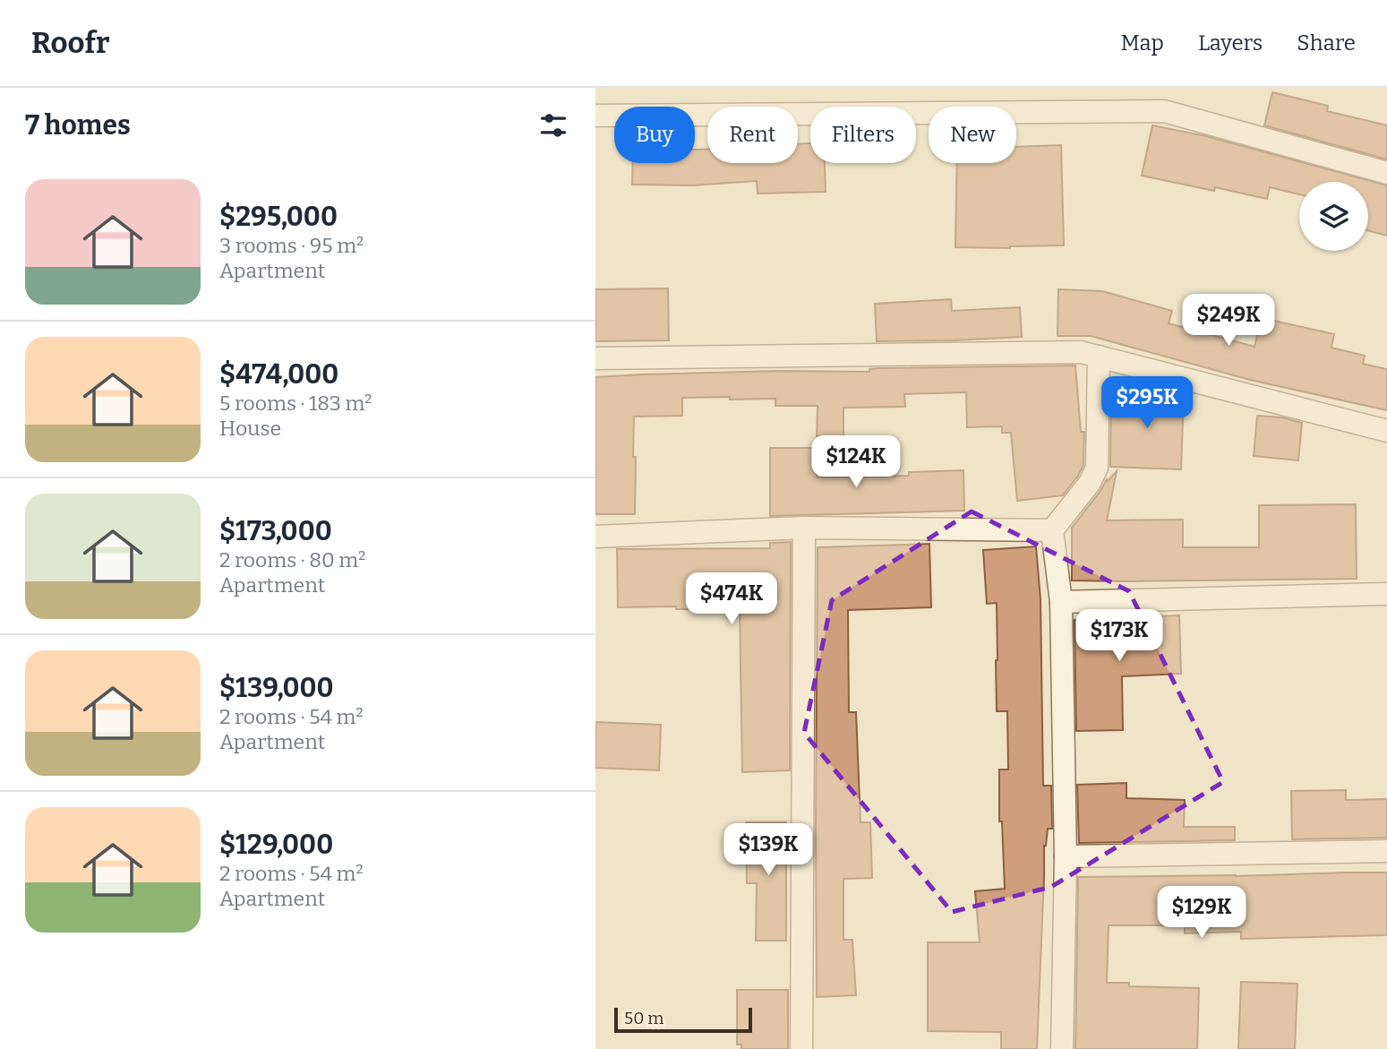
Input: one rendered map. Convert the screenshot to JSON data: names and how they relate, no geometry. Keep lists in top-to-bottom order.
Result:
{
  "scale_bar": "50 m",
  "page": {
    "header": "Roofr",
    "nav": ["Map", "Layers", "Share"],
    "heading": "7 homes",
    "chip": [
      "Buy",
      "Rent",
      "Filters",
      "New"
    ],
    "list": [
      {
        "name": "$295,000",
        "note": "3 rooms · 95 m² · Apartment"
      },
      {
        "name": "$474,000",
        "note": "5 rooms · 183 m² · House"
      },
      {
        "name": "$173,000",
        "note": "2 rooms · 80 m² · Apartment"
      },
      {
        "name": "$139,000",
        "note": "2 rooms · 54 m² · Apartment"
      },
      {
        "name": "$129,000",
        "note": "2 rooms · 54 m² · Apartment"
      }
    ],
    "price": [
      "$249K",
      "$295K",
      "$124K",
      "$474K",
      "$173K",
      "$139K",
      "$129K"
    ],
    "scale": "50 m"
  }
}
